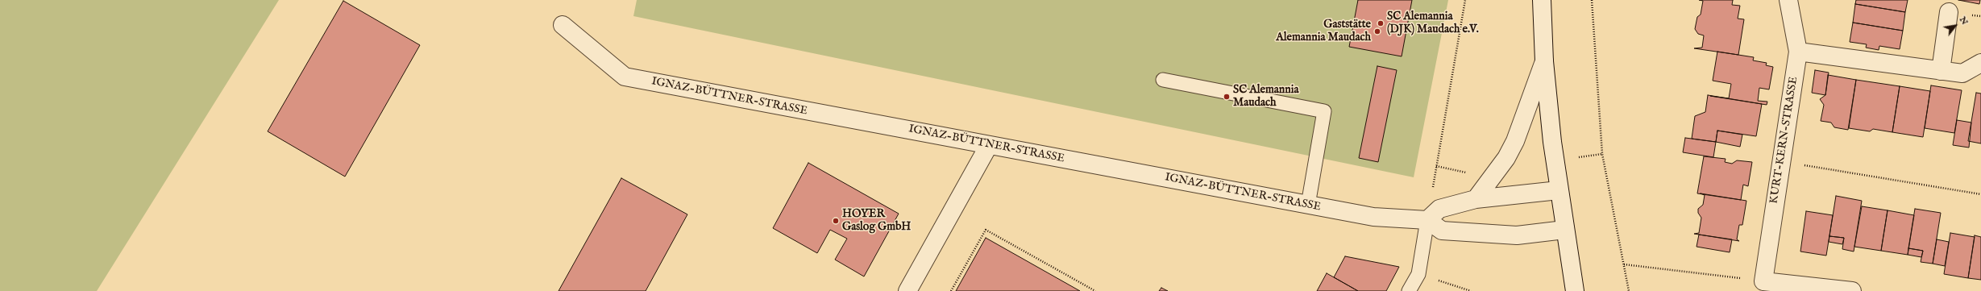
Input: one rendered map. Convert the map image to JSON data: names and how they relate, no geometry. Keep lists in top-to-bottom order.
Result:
{
  "streets": {
    "street": ["IGNAZ-BÜTTNER-STRASSE", "KURT-KERN-STRASSE"]
  },
  "places": [
    "SC Alemannia (DJK) Maudach e.V.",
    "Gaststätte Alemannia Maudach",
    "SC Alemannia Maudach",
    "HOYER Gaslog GmbH"
  ],
  "north": "top right"
}
